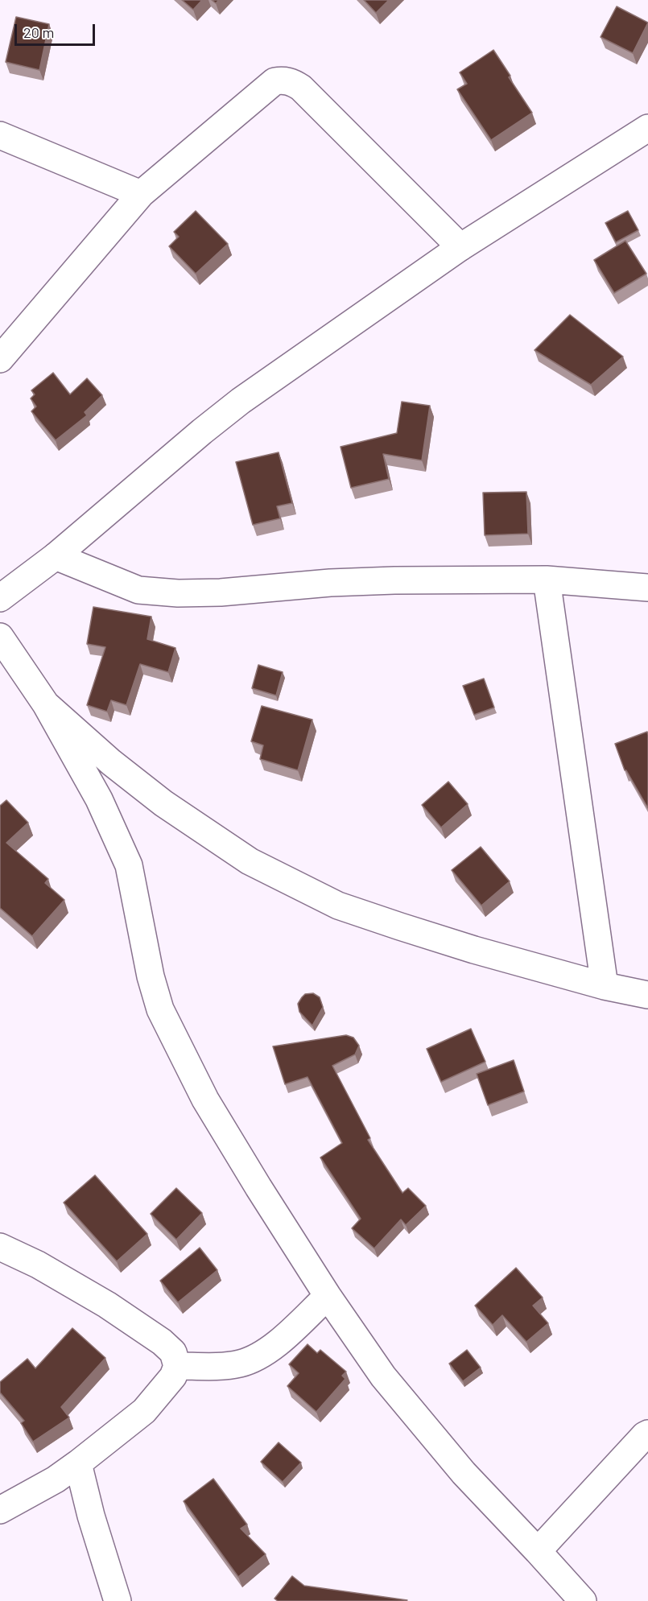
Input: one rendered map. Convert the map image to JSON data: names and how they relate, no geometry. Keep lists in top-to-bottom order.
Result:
{
  "scale_bar": "20 m"
}
